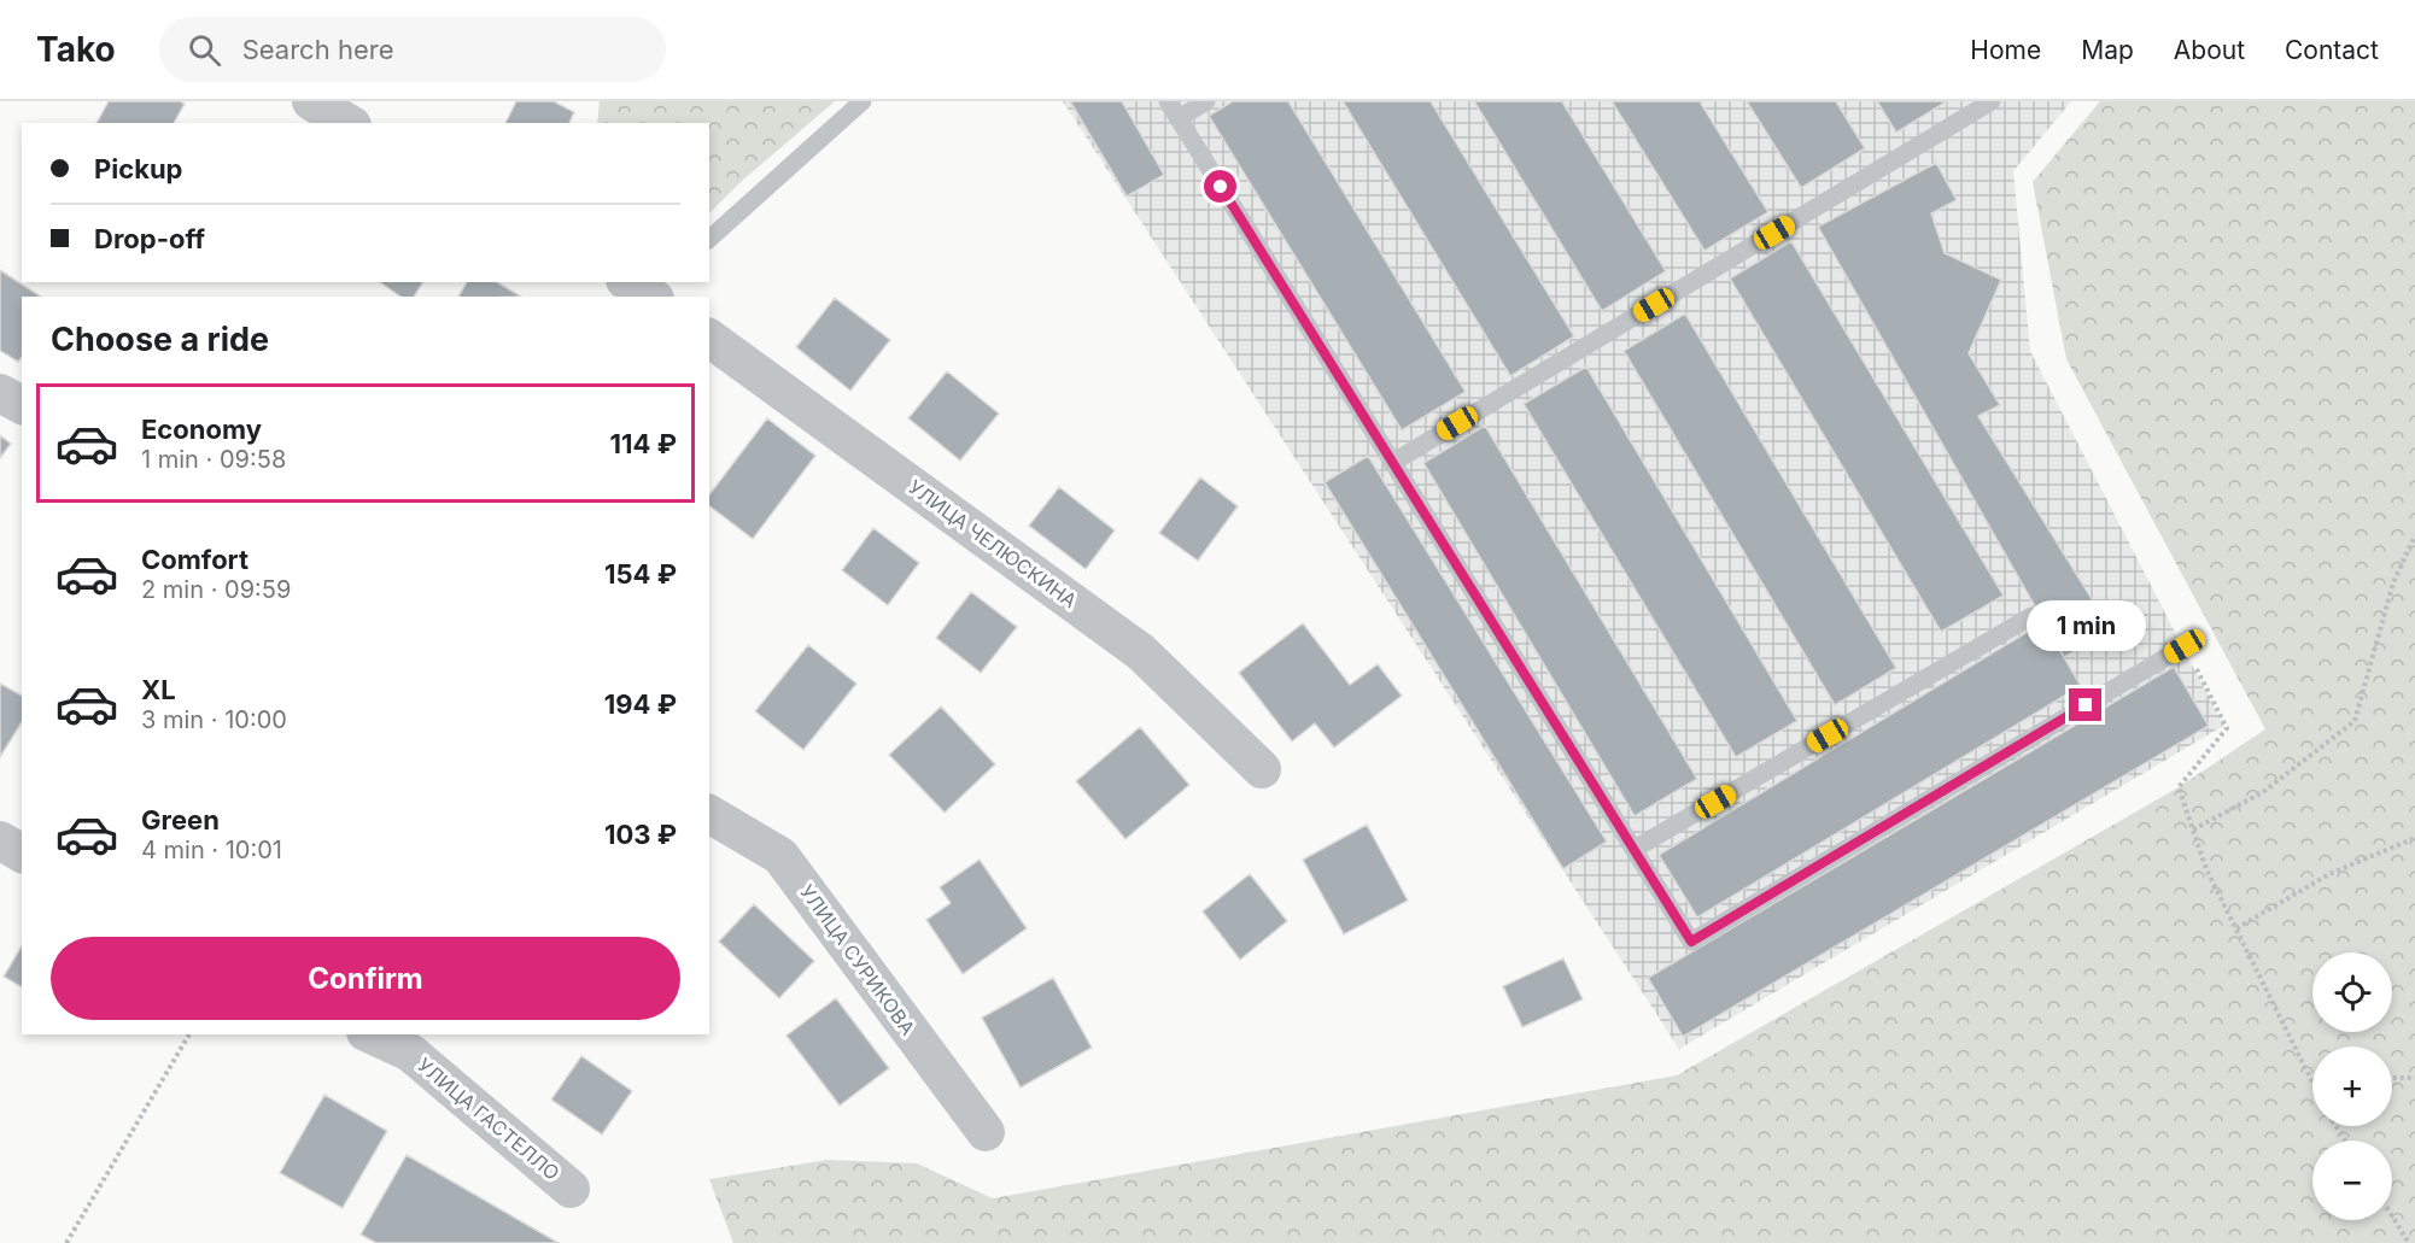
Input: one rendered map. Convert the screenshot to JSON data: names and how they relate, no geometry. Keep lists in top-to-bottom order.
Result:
{
  "streets": {
    "street": ["УЛИЦА ЧЕЛЮСКИНА", "УЛИЦА СУРИКОВА", "УЛИЦА ГАСТЕЛЛО"]
  },
  "page": {
    "header": "Tako",
    "search": "Search here",
    "nav": [
      "Home",
      "Map",
      "About",
      "Contact"
    ],
    "banner": ["Pickup", "Drop-off"],
    "heading": "Choose a ride",
    "list": [
      {
        "name": "Economy",
        "note": "1 min · 09:58",
        "value": "114 ₽"
      },
      {
        "name": "Comfort",
        "note": "2 min · 09:59",
        "value": "154 ₽"
      },
      {
        "name": "XL",
        "note": "3 min · 10:00",
        "value": "194 ₽"
      },
      {
        "name": "Green",
        "note": "4 min · 10:01",
        "value": "103 ₽"
      }
    ],
    "bubble": "1 min",
    "buttons": "Confirm",
    "map_buttons": ["+", "−"]
  }
}
